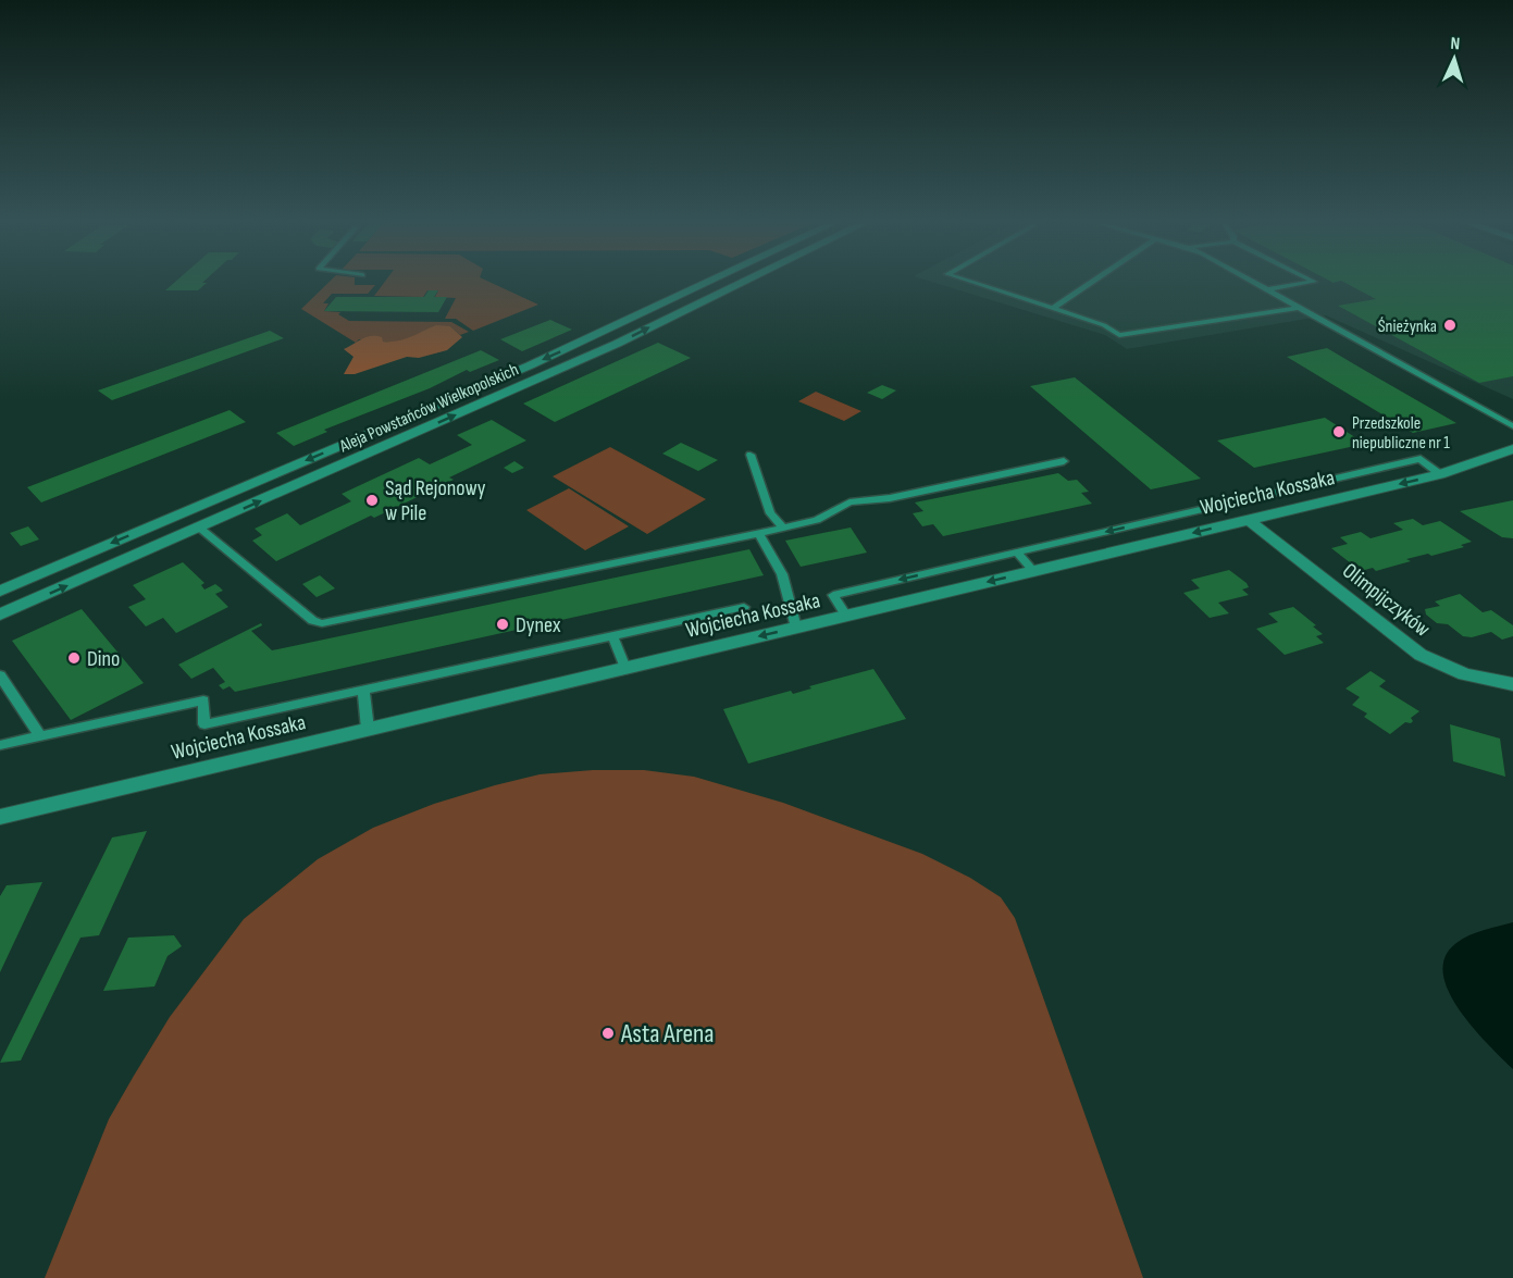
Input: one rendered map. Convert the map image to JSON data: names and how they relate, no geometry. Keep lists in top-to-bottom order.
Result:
{
  "streets": {
    "main road": ["Aleja Powstańców Wielkopolskich", "Wojciecha Kossaka", "Olimpijczyków"]
  },
  "crossings": [
    ["Wojciecha Kossaka", "Olimpijczyków"]
  ],
  "one_way": ["Wojciecha Kossaka"],
  "places": [
    "Śnieżynka",
    "Przedszkole niepubliczne nr 1",
    "Sąd Rejonowy w Pile",
    "Dynex",
    "Dino",
    "Asta Arena"
  ],
  "north": "top"
}
